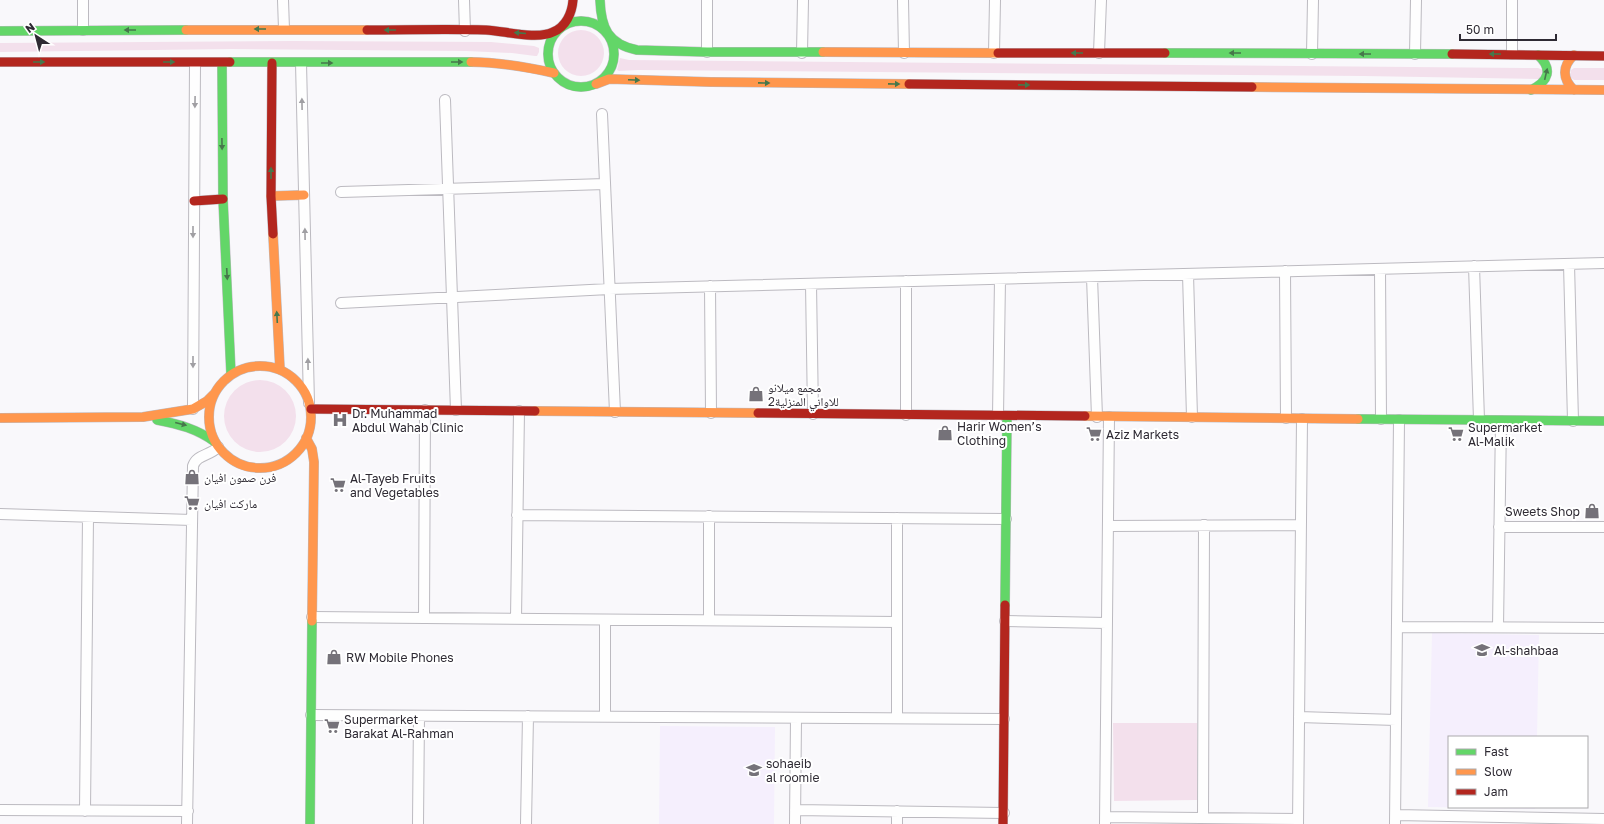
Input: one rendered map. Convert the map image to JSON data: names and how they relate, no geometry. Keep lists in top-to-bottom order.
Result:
{
  "places": {
    "shop": [
      "مجمع ميلانو للاواني المنزلية2",
      "Harir Women’s Clothing",
      "فرن صمون افيان",
      "Sweets Shop",
      "RW Mobile Phones"
    ],
    "hospital": ["Dr. Muhammad Abdul Wahab Clinic"],
    "supermarket": [
      "Aziz Markets",
      "Supermarket Al-Malik",
      "Al-Tayeb Fruits and Vegetables",
      "ماركت افيان",
      "Supermarket Barakat Al-Rahman"
    ],
    "school or university": ["Al-shahbaa", "sohaeib al roomie"]
  },
  "legend": ["Fast", "Slow", "Jam"],
  "scale_bar": "50 m",
  "north": "top left"
}
